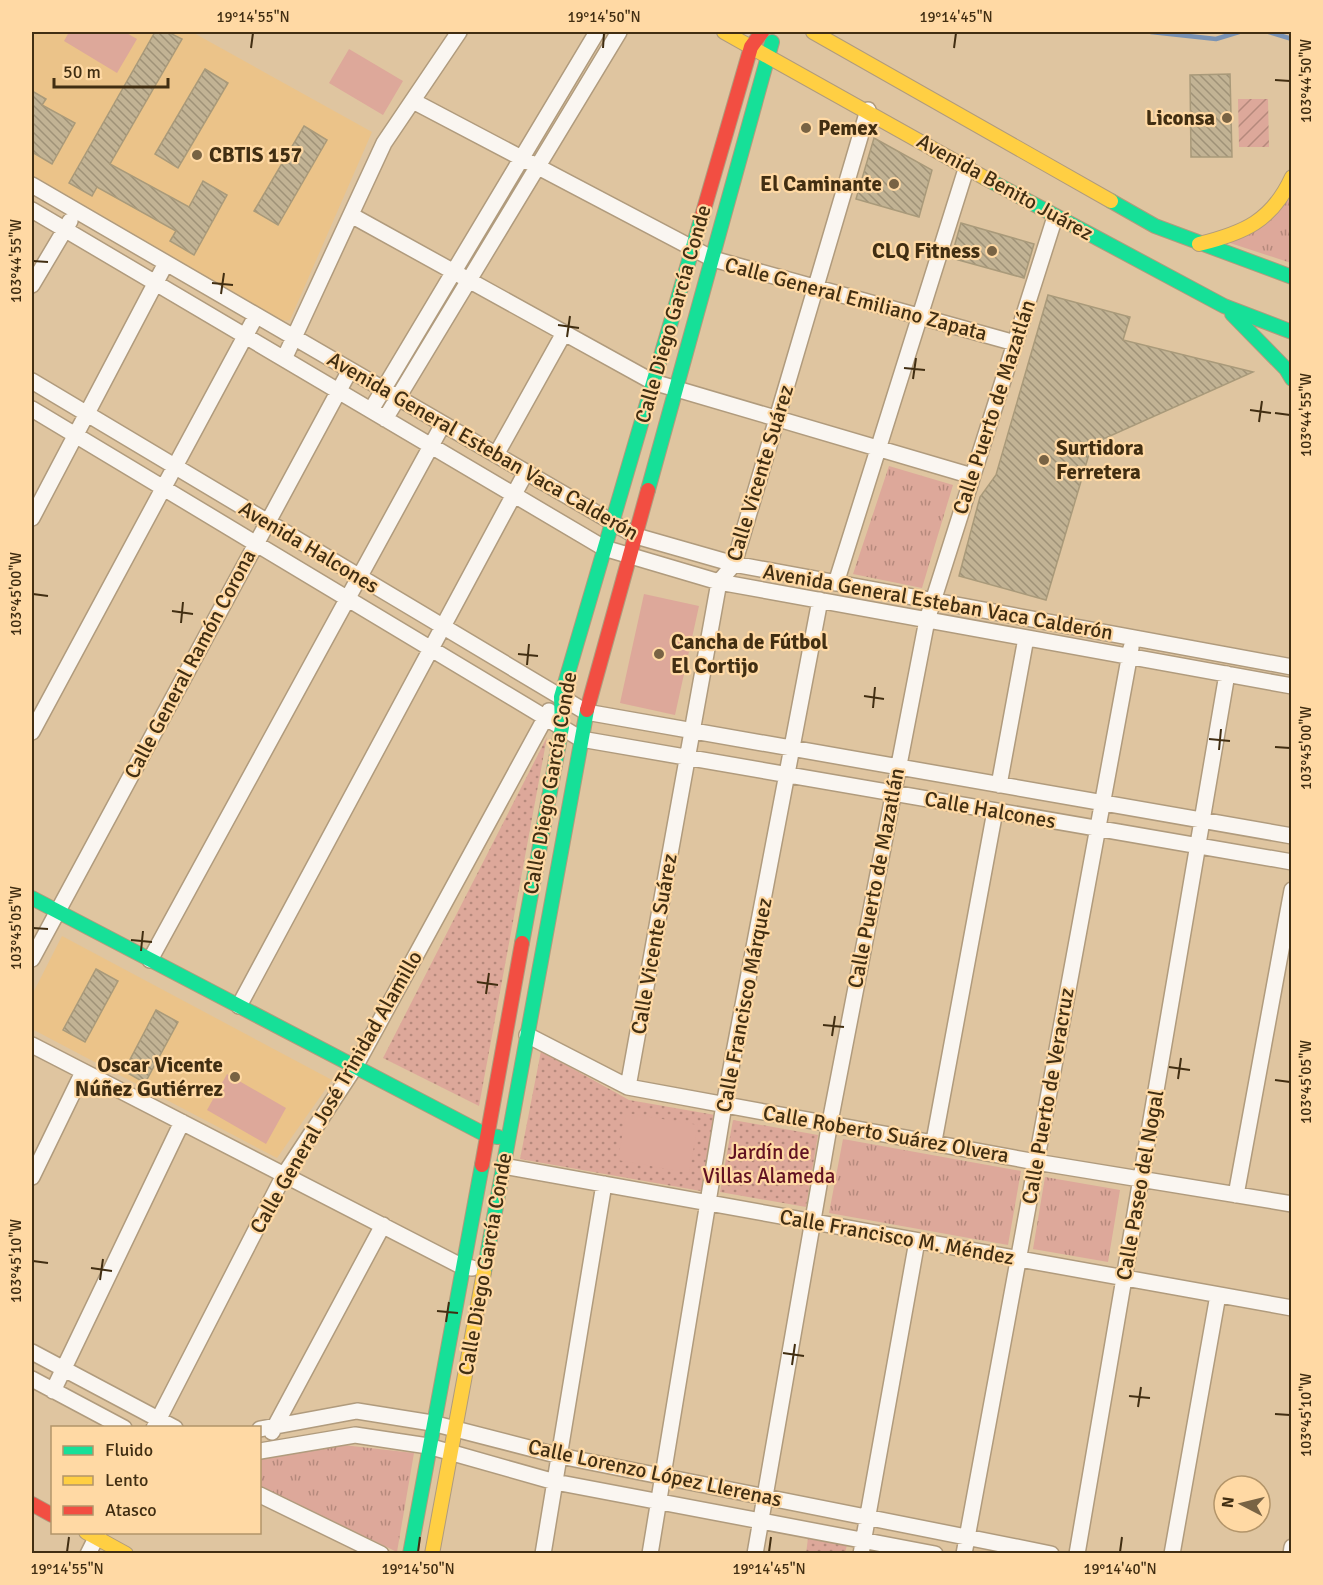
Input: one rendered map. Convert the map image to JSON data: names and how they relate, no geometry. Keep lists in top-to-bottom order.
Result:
{
  "streets": {
    "street": [
      "Avenida Benito Juárez",
      "Calle General Emiliano Zapata",
      "Calle Diego García Conde",
      "Calle Puerto de Mazatlán",
      "Avenida General Esteban Vaca Calderón",
      "Calle Vicente Suárez",
      "Avenida Halcones",
      "Calle General Ramón Corona",
      "Calle Halcones",
      "Calle Francisco Márquez",
      "Calle General José Trinidad Alamillo",
      "Calle Puerto de Veracruz",
      "Calle Roberto Suárez Olvera",
      "Calle Paseo del Nogal",
      "Calle Francisco M. Méndez",
      "Calle Lorenzo López Llerenas"
    ]
  },
  "crossings": [
    ["Avenida Benito Juárez", "Calle Diego García Conde"],
    ["Avenida Benito Juárez", "Calle Puerto de Mazatlán"],
    ["Avenida Benito Juárez", "Calle Vicente Suárez"],
    ["Calle General Emiliano Zapata", "Calle Diego García Conde"],
    ["Calle General Emiliano Zapata", "Calle Puerto de Mazatlán"],
    ["Calle General Emiliano Zapata", "Calle Vicente Suárez"],
    ["Calle Diego García Conde", "Avenida General Esteban Vaca Calderón"],
    ["Calle Diego García Conde", "Avenida Halcones"],
    ["Calle Diego García Conde", "Calle Halcones"],
    ["Calle Diego García Conde", "Calle General José Trinidad Alamillo"],
    ["Calle Diego García Conde", "Calle Roberto Suárez Olvera"],
    ["Calle Diego García Conde", "Calle Francisco M. Méndez"],
    ["Calle Diego García Conde", "Calle Lorenzo López Llerenas"],
    ["Calle Puerto de Mazatlán", "Avenida General Esteban Vaca Calderón"],
    ["Calle Puerto de Mazatlán", "Calle Halcones"],
    ["Calle Puerto de Mazatlán", "Calle Roberto Suárez Olvera"],
    ["Calle Puerto de Mazatlán", "Calle Francisco M. Méndez"],
    ["Calle Puerto de Mazatlán", "Calle Lorenzo López Llerenas"],
    ["Avenida General Esteban Vaca Calderón", "Calle Vicente Suárez"],
    ["Avenida General Esteban Vaca Calderón", "Calle General Ramón Corona"],
    ["Avenida General Esteban Vaca Calderón", "Calle Francisco Márquez"],
    ["Avenida General Esteban Vaca Calderón", "Calle Puerto de Veracruz"],
    ["Avenida General Esteban Vaca Calderón", "Calle Paseo del Nogal"],
    ["Calle Vicente Suárez", "Calle Halcones"],
    ["Calle Vicente Suárez", "Calle Roberto Suárez Olvera"],
    ["Avenida Halcones", "Calle General Ramón Corona"],
    ["Avenida Halcones", "Calle Halcones"],
    ["Avenida Halcones", "Calle General José Trinidad Alamillo"],
    ["Calle Halcones", "Calle Francisco Márquez"],
    ["Calle Halcones", "Calle Puerto de Veracruz"],
    ["Calle Halcones", "Calle Paseo del Nogal"],
    ["Calle Francisco Márquez", "Calle Roberto Suárez Olvera"],
    ["Calle Francisco Márquez", "Calle Francisco M. Méndez"],
    ["Calle Francisco Márquez", "Calle Lorenzo López Llerenas"],
    ["Calle Puerto de Veracruz", "Calle Roberto Suárez Olvera"],
    ["Calle Puerto de Veracruz", "Calle Francisco M. Méndez"],
    ["Calle Puerto de Veracruz", "Calle Lorenzo López Llerenas"],
    ["Calle Roberto Suárez Olvera", "Calle Paseo del Nogal"],
    ["Calle Paseo del Nogal", "Calle Francisco M. Méndez"]
  ],
  "parks": ["Jardín de Villas Alameda"],
  "places": [
    "Liconsa",
    "Pemex",
    "CBTIS 157",
    "El Caminante",
    "CLQ Fitness",
    "Surtidora Ferretera",
    "Cancha de Fútbol El Cortijo",
    "Oscar Vicente Núñez Gutiérrez"
  ],
  "legend": ["Fluido", "Lento", "Atasco"],
  "scale_bar": "50 m",
  "north": "left",
  "coordinates": [
    "19°14'55\"N",
    "19°14'50\"N",
    "19°14'45\"N",
    "103°44'50\"W",
    "103°44'55\"W",
    "103°45'00\"W",
    "103°45'05\"W",
    "103°45'10\"W",
    "19°14'40\"N"
  ]
}
